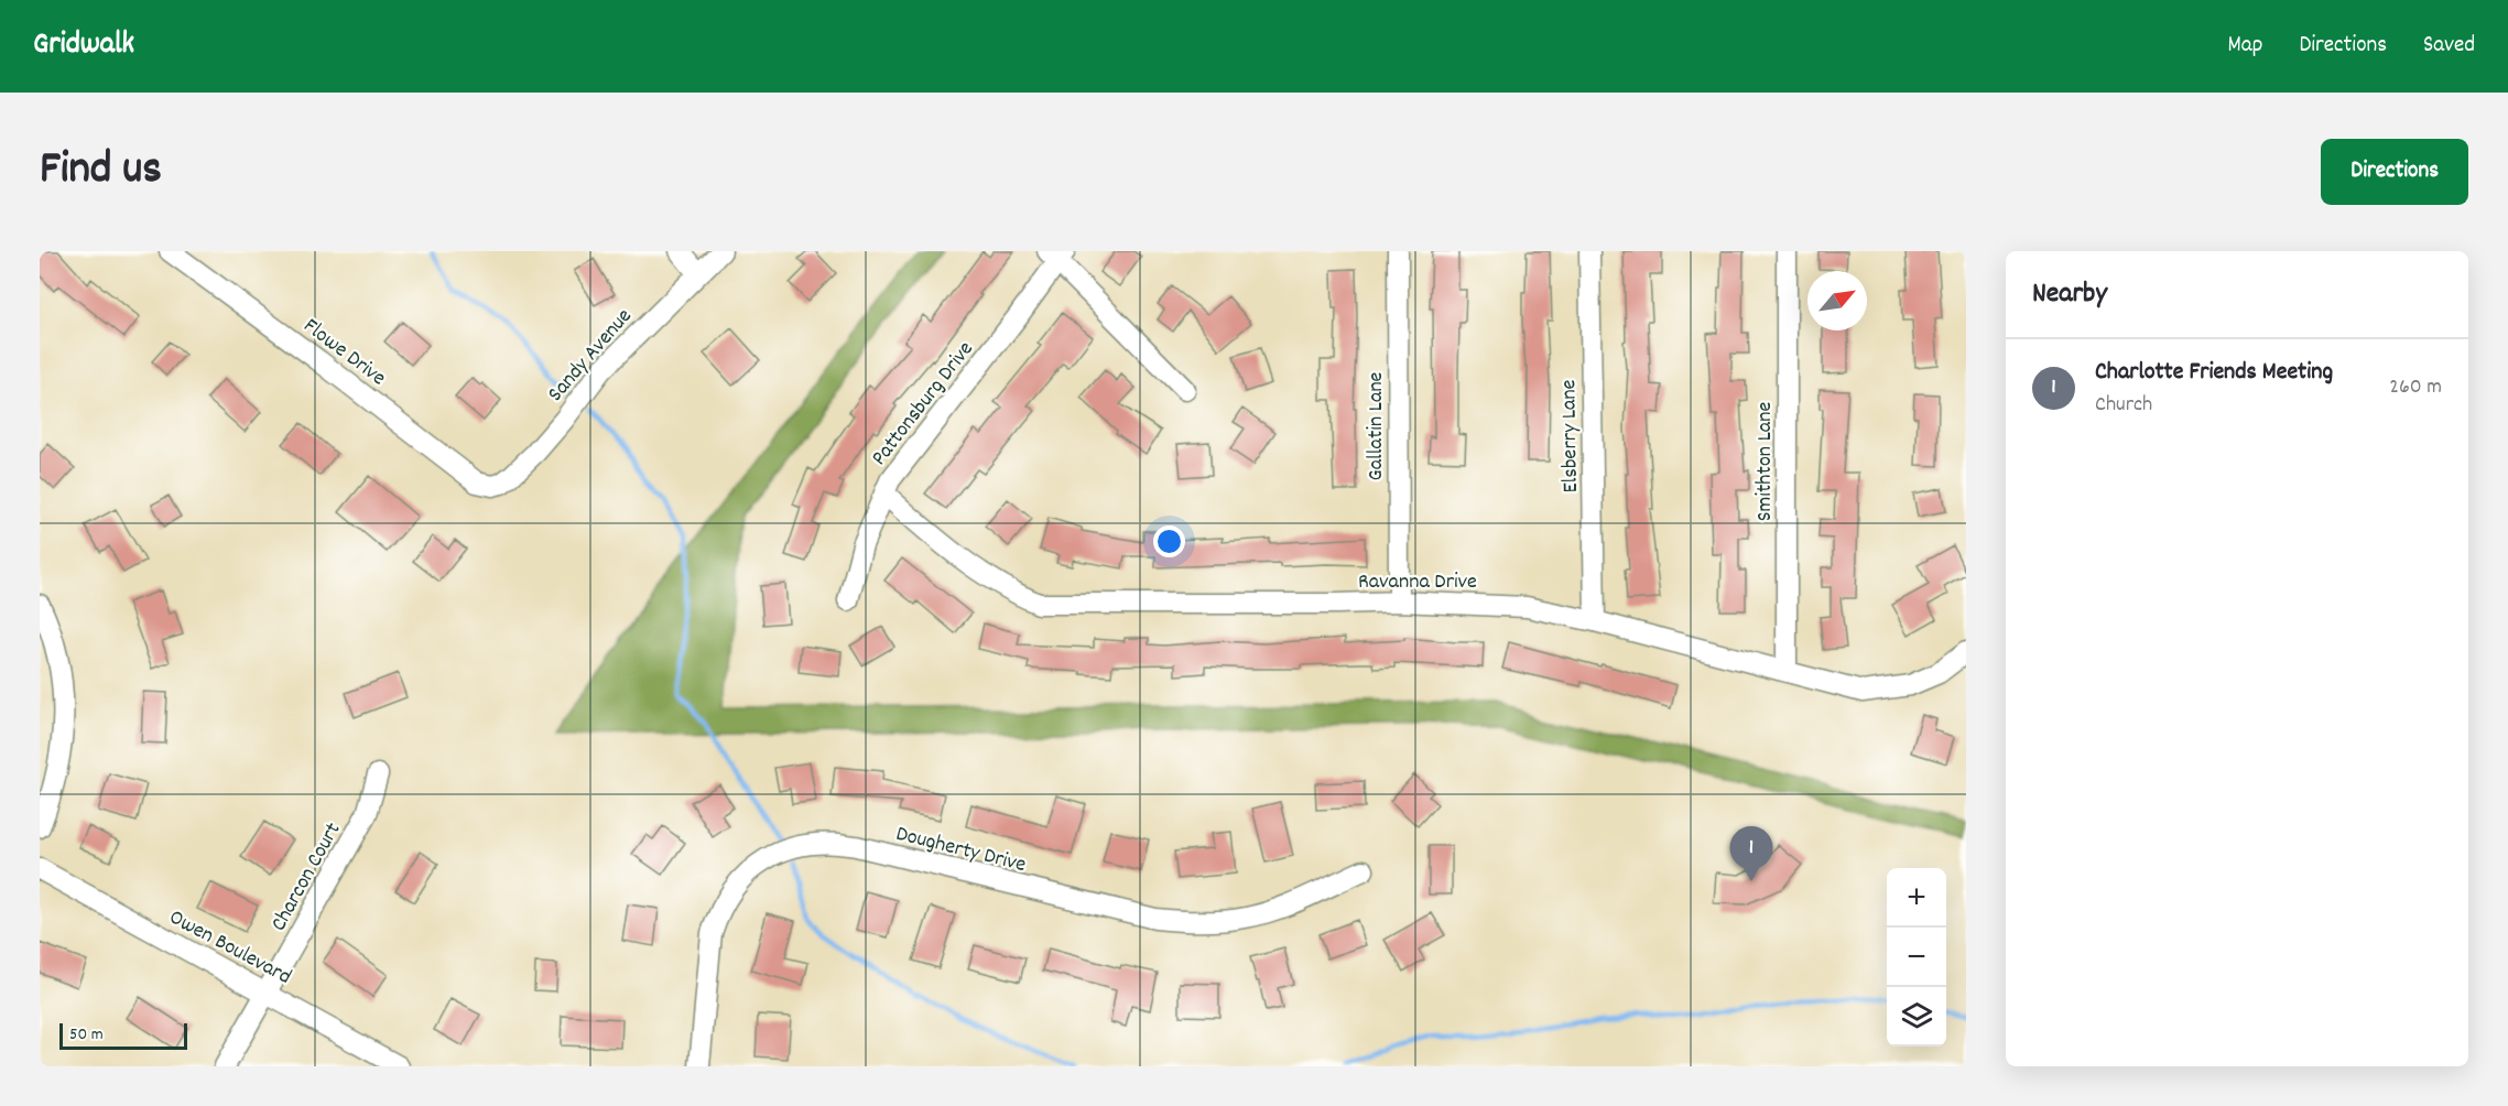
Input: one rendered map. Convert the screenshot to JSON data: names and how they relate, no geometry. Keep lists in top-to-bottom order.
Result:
{
  "streets": {
    "street": [
      "Flowe Drive",
      "Sandy Avenue",
      "Pattonsburg Drive",
      "Gallatin Lane",
      "Elsberry Lane",
      "Smithton Lane",
      "Ravanna Drive",
      "Dougherty Drive",
      "Charcon Court",
      "Owen Boulevard"
    ]
  },
  "crossings": [
    ["Flowe Drive", "Sandy Avenue"],
    ["Pattonsburg Drive", "Ravanna Drive"],
    ["Gallatin Lane", "Ravanna Drive"],
    ["Elsberry Lane", "Ravanna Drive"],
    ["Smithton Lane", "Ravanna Drive"],
    ["Charcon Court", "Owen Boulevard"]
  ],
  "scale_bar": "50 m",
  "north": "top right",
  "page": {
    "header": "Gridwalk",
    "nav": ["Map", "Directions", "Saved"],
    "title": "Find us",
    "buttons": "Directions",
    "heading": "Nearby",
    "list": [
      {
        "mark": "1",
        "name": "Charlotte Friends Meeting",
        "note": "Church",
        "value": "260 m"
      }
    ],
    "pins": "1",
    "map_buttons": ["+", "−"],
    "scale": "50 m"
  }
}
